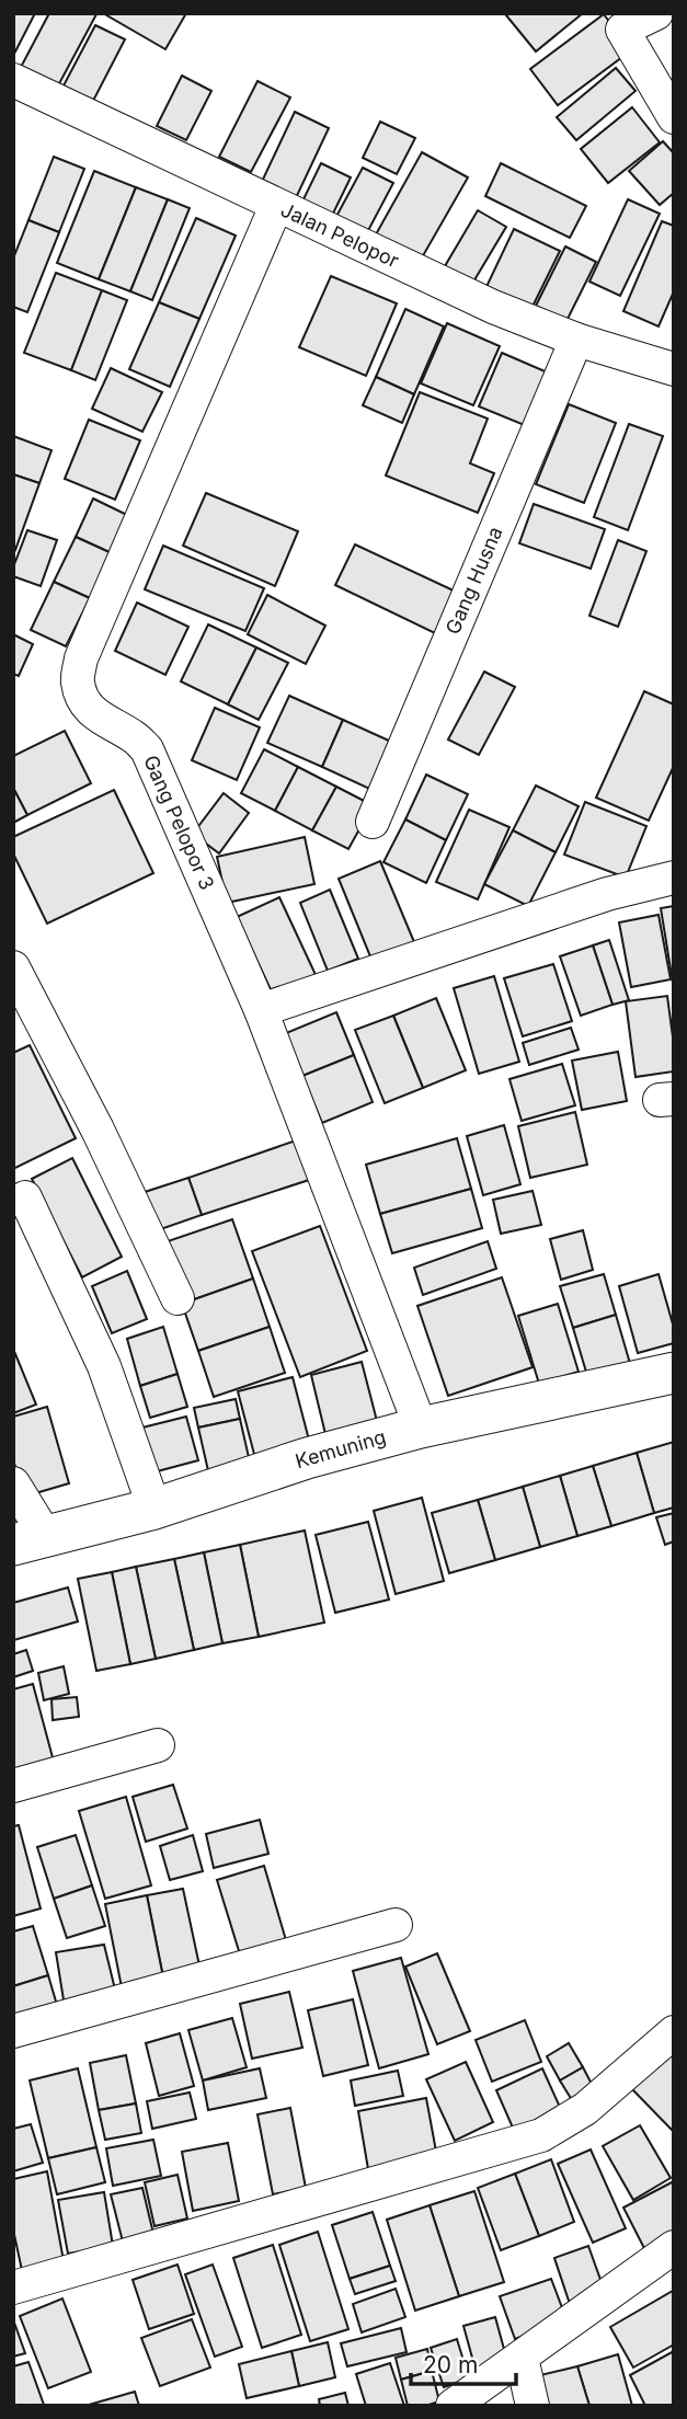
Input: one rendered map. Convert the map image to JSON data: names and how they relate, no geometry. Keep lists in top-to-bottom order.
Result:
{
  "streets": {
    "street": [
      "Jalan Pelopor",
      "Gang Husna",
      "Gang Pelopor 3",
      "Kemuning"
    ]
  },
  "crossings": [
    ["Jalan Pelopor", "Gang Husna"],
    ["Jalan Pelopor", "Gang Pelopor 3"],
    ["Gang Pelopor 3", "Kemuning"]
  ],
  "scale_bar": "20 m"
}
